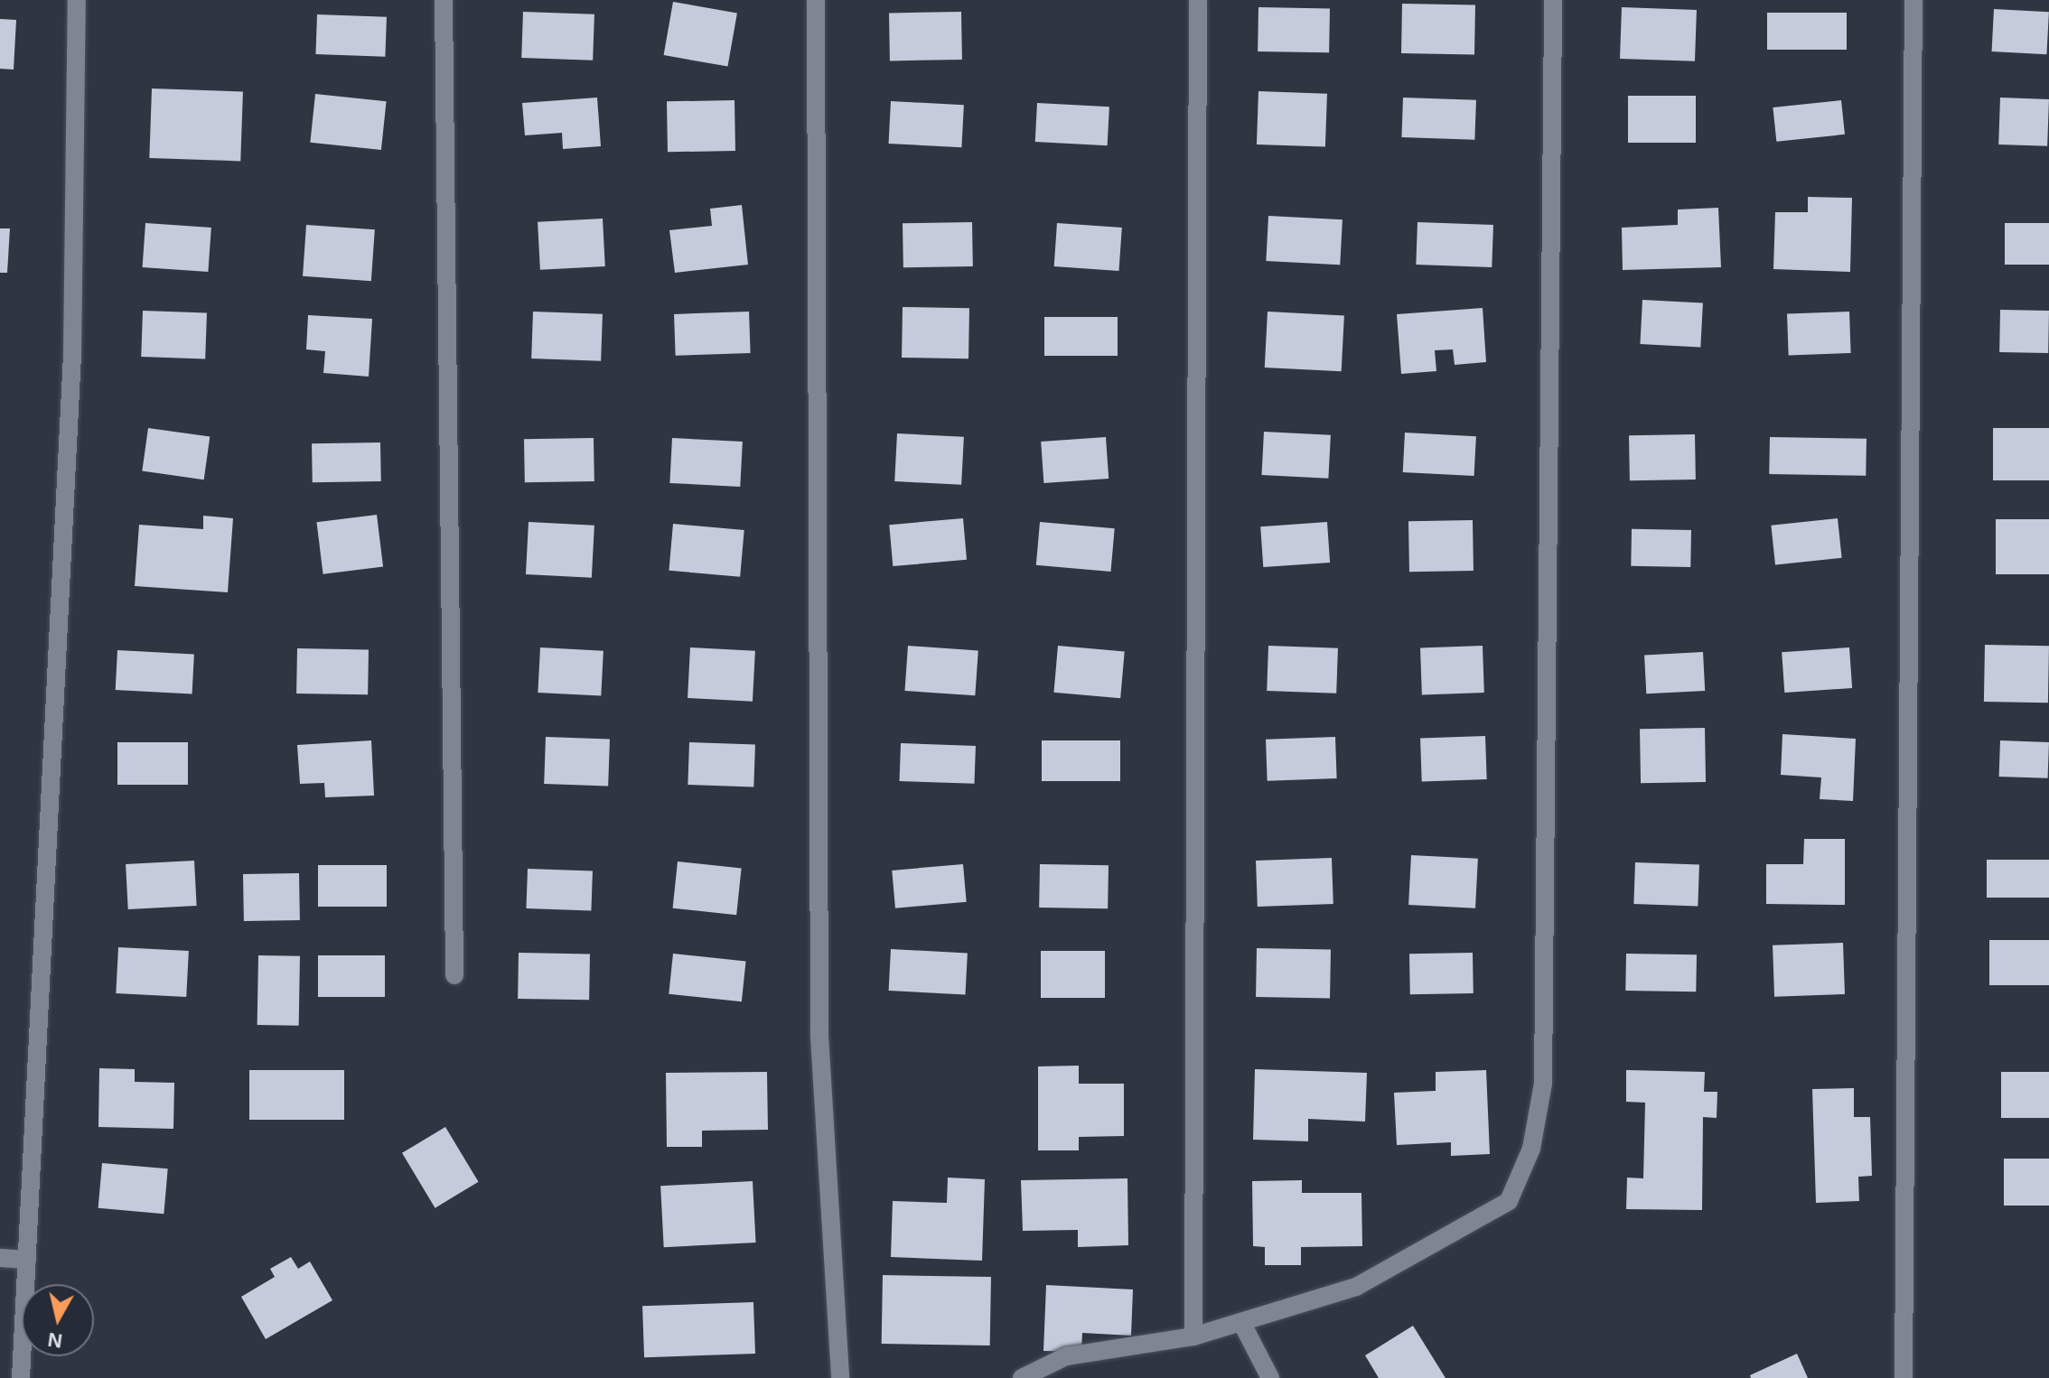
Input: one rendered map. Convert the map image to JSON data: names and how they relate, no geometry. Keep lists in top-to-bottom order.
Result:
{
  "north": "bottom"
}
